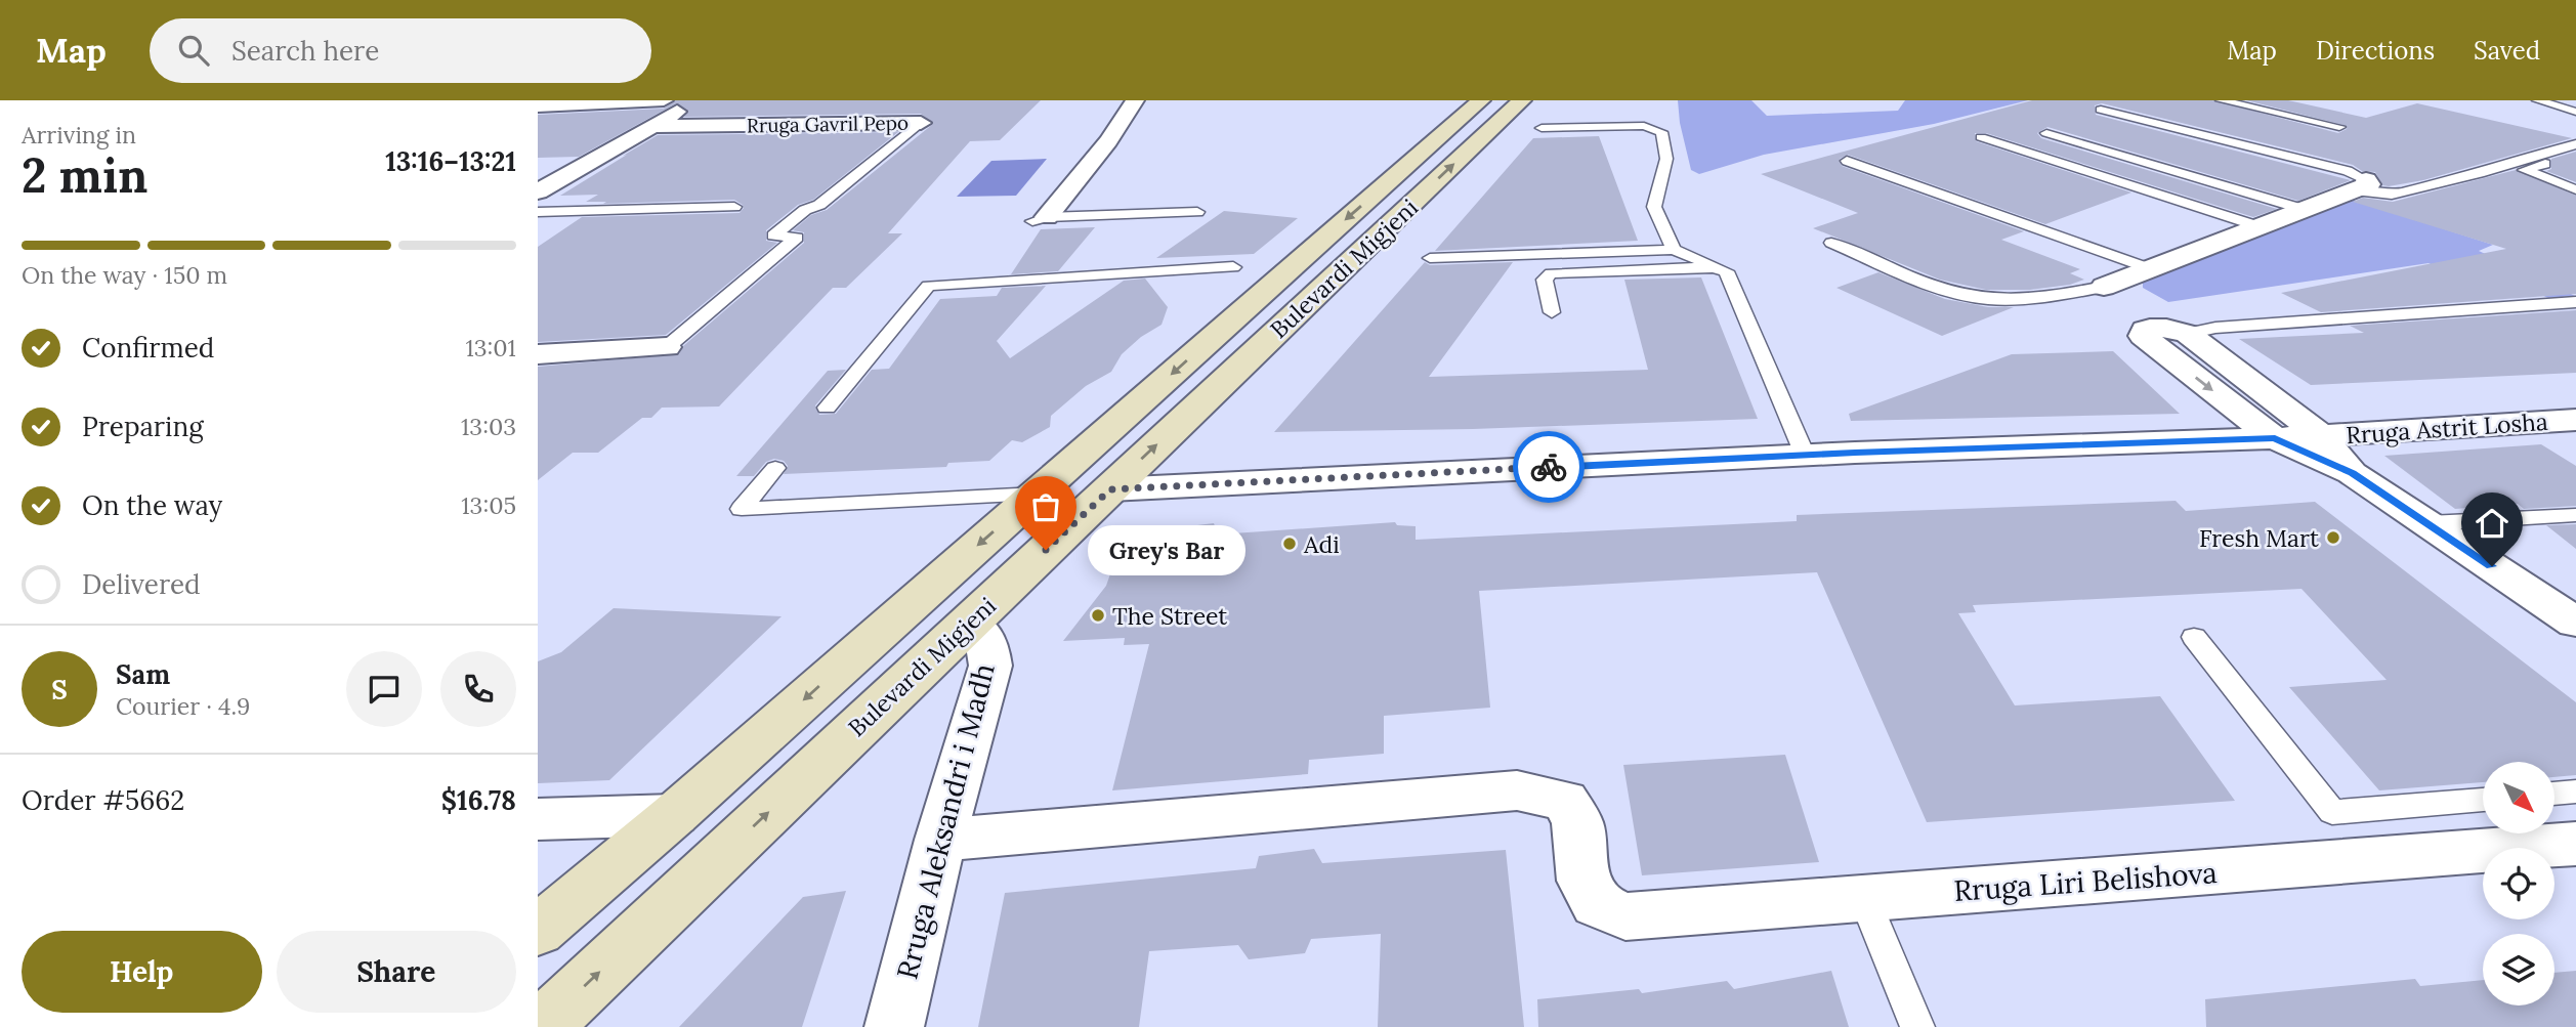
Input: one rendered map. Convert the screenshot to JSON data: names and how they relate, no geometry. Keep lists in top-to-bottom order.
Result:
{
  "streets": {
    "main road": ["Bulevardi Migjeni"],
    "street": [
      "Rruga Gavril Pepo",
      "Rruga Astrit Losha",
      "Rruga Aleksandri i Madh",
      "Rruga Liri Belishova"
    ]
  },
  "crossings": [
    ["Bulevardi Migjeni", "Rruga Astrit Losha"],
    ["Bulevardi Migjeni", "Rruga Aleksandri i Madh"],
    ["Rruga Aleksandri i Madh", "Rruga Liri Belishova"]
  ],
  "places": [
    "Fresh Mart",
    "Adi",
    "Grey's Bar",
    "The Street"
  ],
  "north": "bottom right",
  "page": {
    "header": "Map",
    "search": "Search here",
    "nav": ["Map", "Directions", "Saved"],
    "heading": ["2 min", "Arriving in", "13:16–13:21"],
    "panel": [
      "Sam",
      "Courier · 4.9",
      "Order #5662",
      "$16.78"
    ],
    "bar": "On the way · 150 m",
    "list": [
      ["Confirmed", "13:01"],
      ["Preparing", "13:03"],
      ["On the way", "13:05"],
      "Delivered"
    ],
    "bubble": "Grey's Bar",
    "round": "S",
    "buttons": ["Help", "Share"]
  }
}
